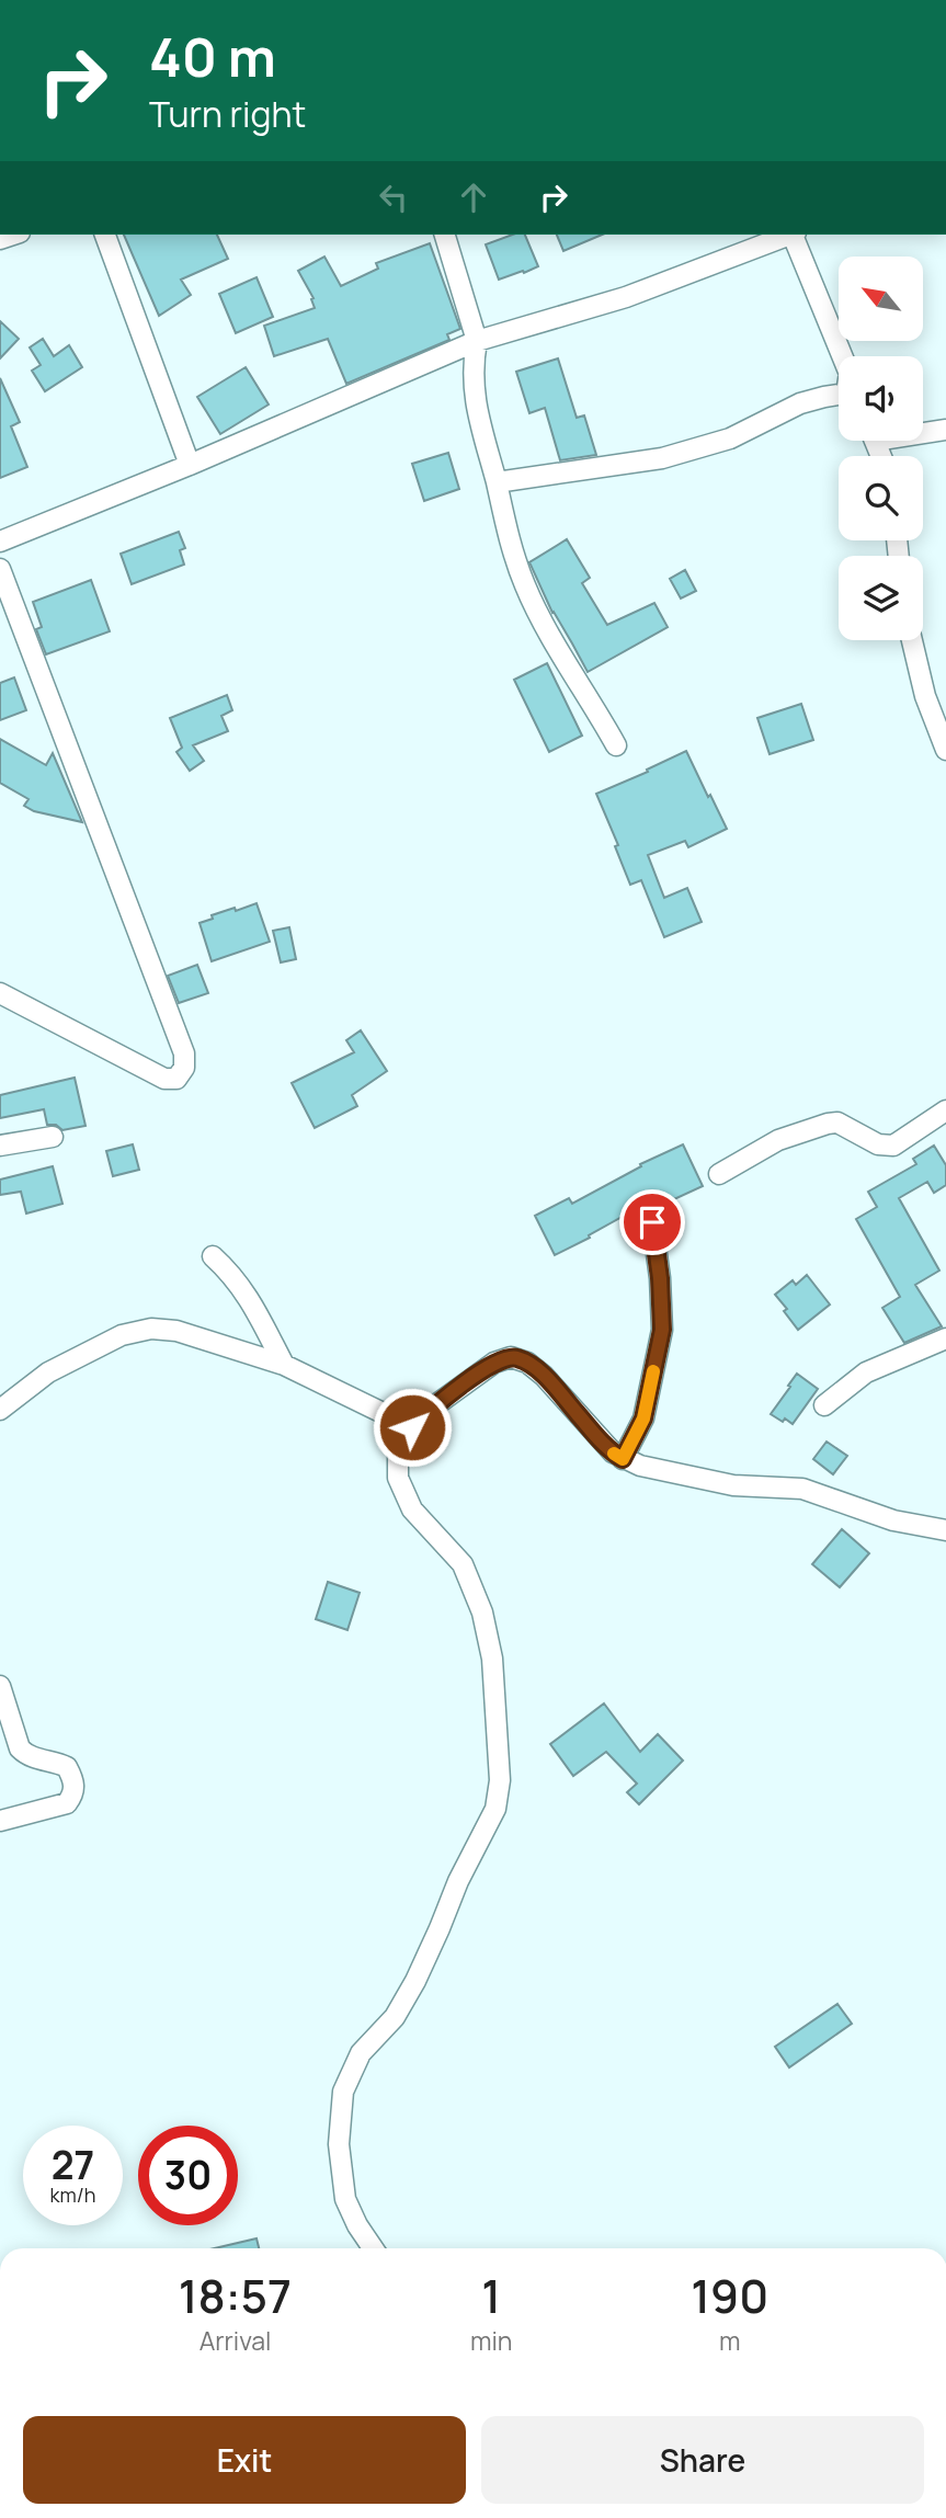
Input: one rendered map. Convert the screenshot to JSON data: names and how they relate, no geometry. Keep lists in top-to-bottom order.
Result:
{
  "north": "top left",
  "page": {
    "turn": ["40 m", "Turn right"],
    "speed": "27 km/h",
    "limit": "30",
    "eta": [
      "18:57",
      "Arrival",
      "1",
      "min",
      "190",
      "m"
    ],
    "buttons": ["Exit", "Share"]
  }
}
